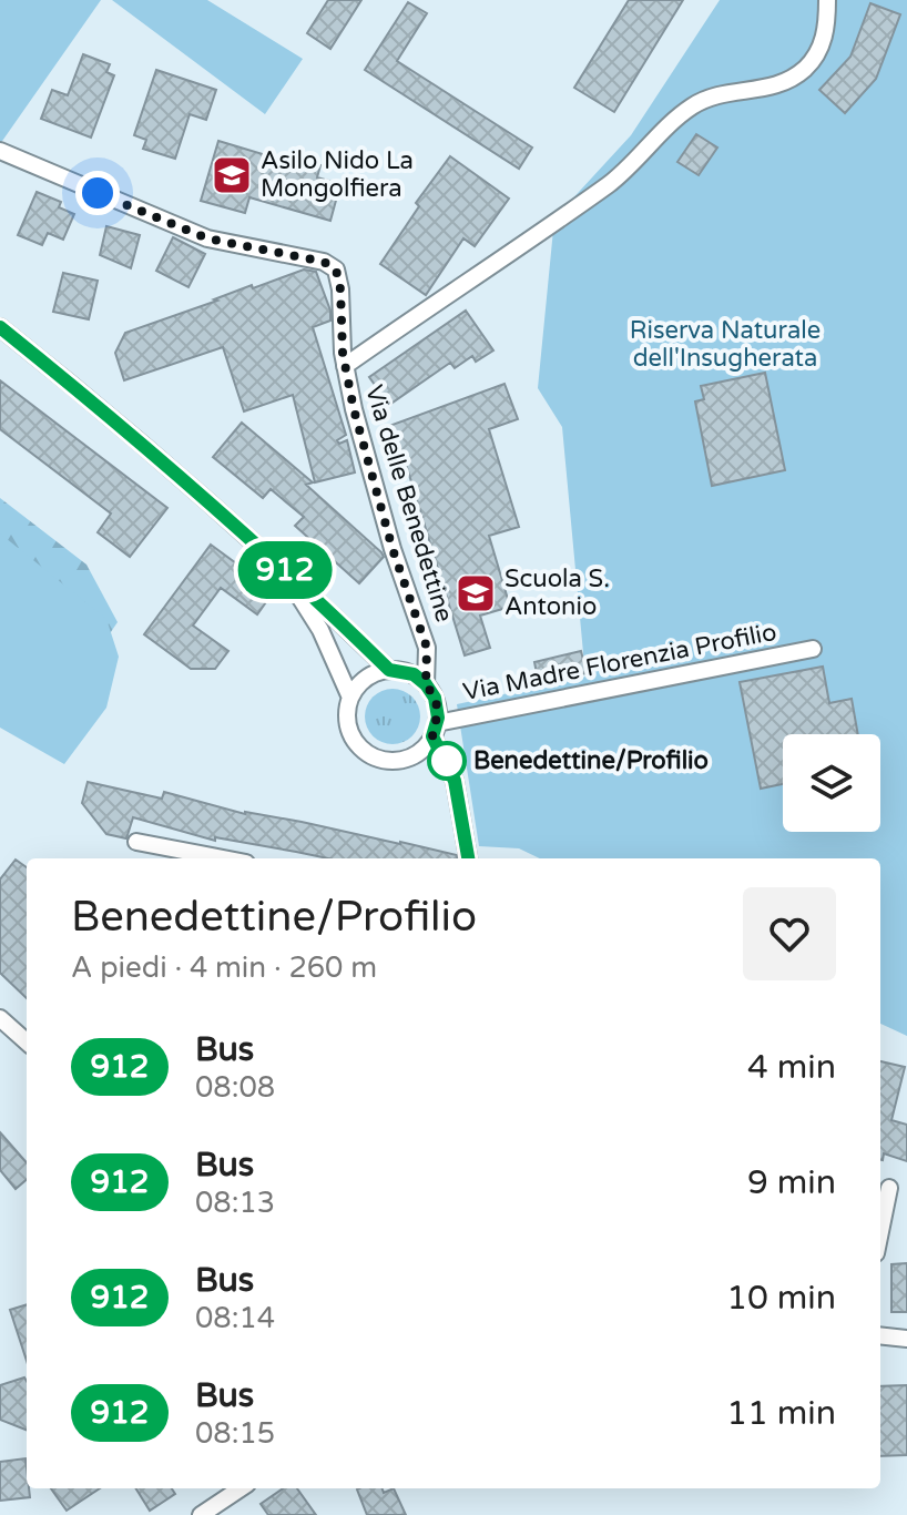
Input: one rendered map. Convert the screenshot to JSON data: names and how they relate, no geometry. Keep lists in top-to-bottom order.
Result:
{
  "streets": {
    "street": ["Via delle Benedettine", "Via Madre Florenzia Profilio"]
  },
  "crossings": [
    ["Via delle Benedettine", "Via Madre Florenzia Profilio"]
  ],
  "parks": ["Riserva Naturale dell'Insugherata"],
  "places": {
    "school or university": ["Asilo Nido La Mongolfiera", "Scuola S. Antonio"],
    "other": ["Benedettine/Profilio"]
  },
  "lines": ["bus line 912"],
  "page": {
    "on_map": "912",
    "heading": ["Benedettine/Profilio", "A piedi · 4 min · 260 m"],
    "list": [
      {
        "mark": "912",
        "name": "Bus",
        "note": "08:08",
        "value": "4 min"
      },
      {
        "mark": "912",
        "name": "Bus",
        "note": "08:13",
        "value": "9 min"
      },
      {
        "mark": "912",
        "name": "Bus",
        "note": "08:14",
        "value": "10 min"
      },
      {
        "mark": "912",
        "name": "Bus",
        "note": "08:15",
        "value": "11 min"
      }
    ]
  }
}
